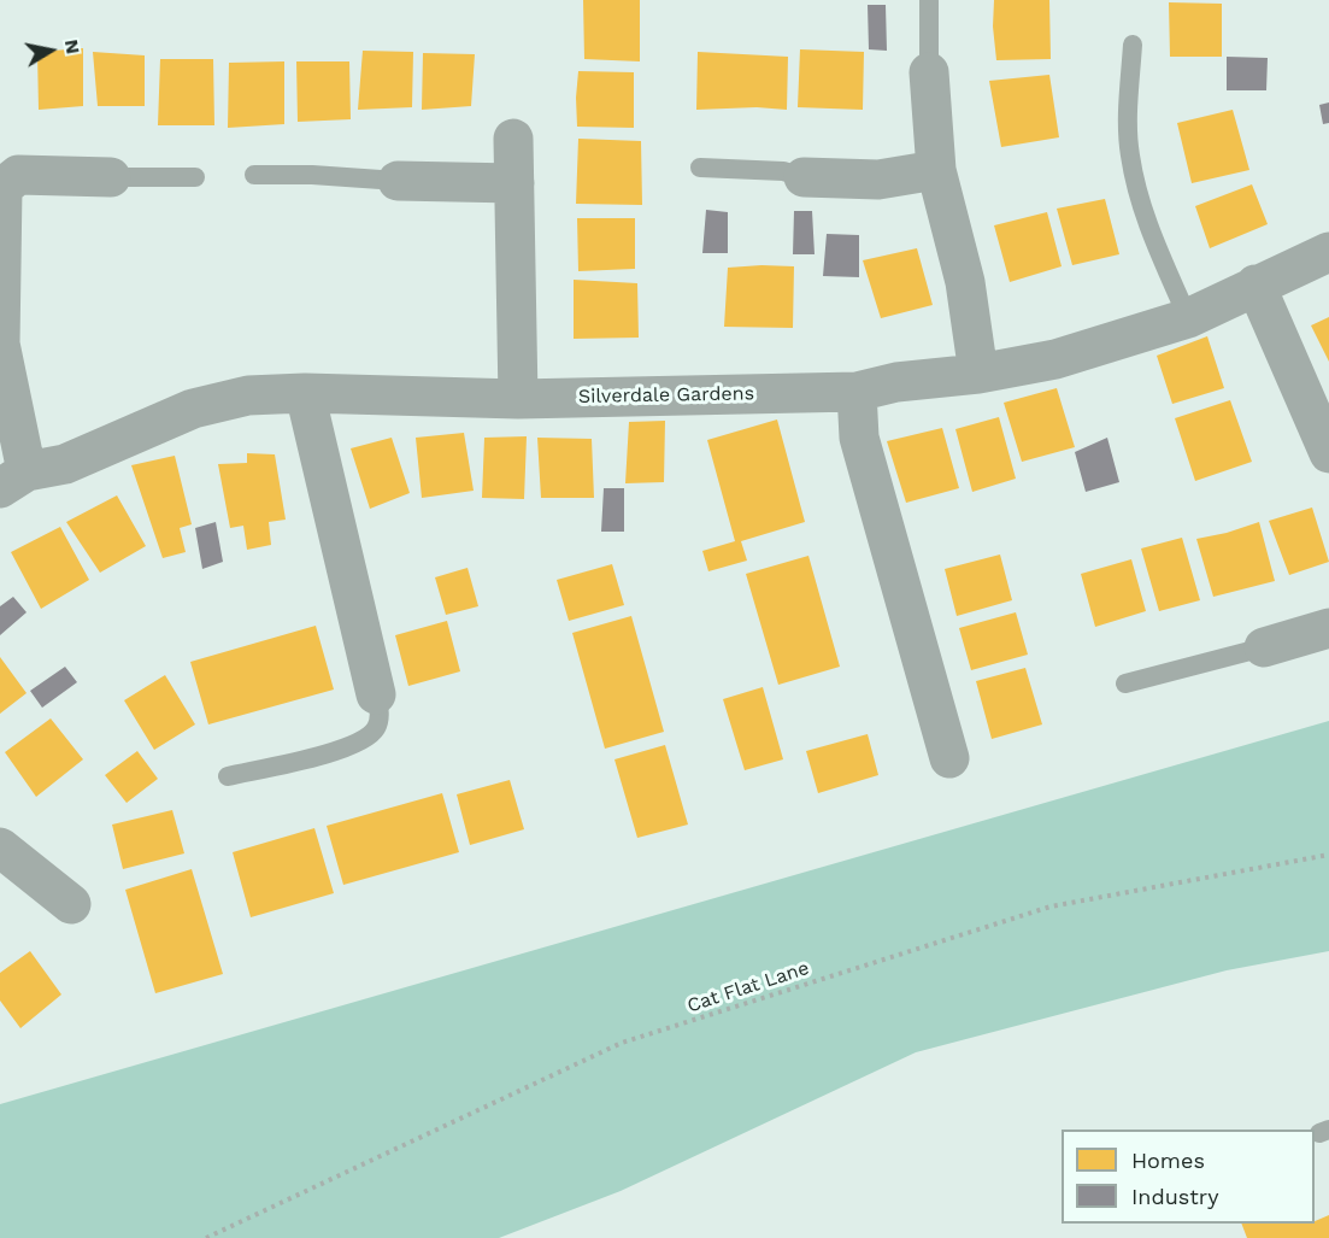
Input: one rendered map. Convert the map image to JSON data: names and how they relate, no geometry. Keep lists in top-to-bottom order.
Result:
{
  "streets": {
    "street": ["Silverdale Gardens"],
    "path": ["Cat Flat Lane"]
  },
  "legend": ["Homes", "Industry"],
  "north": "right"
}
